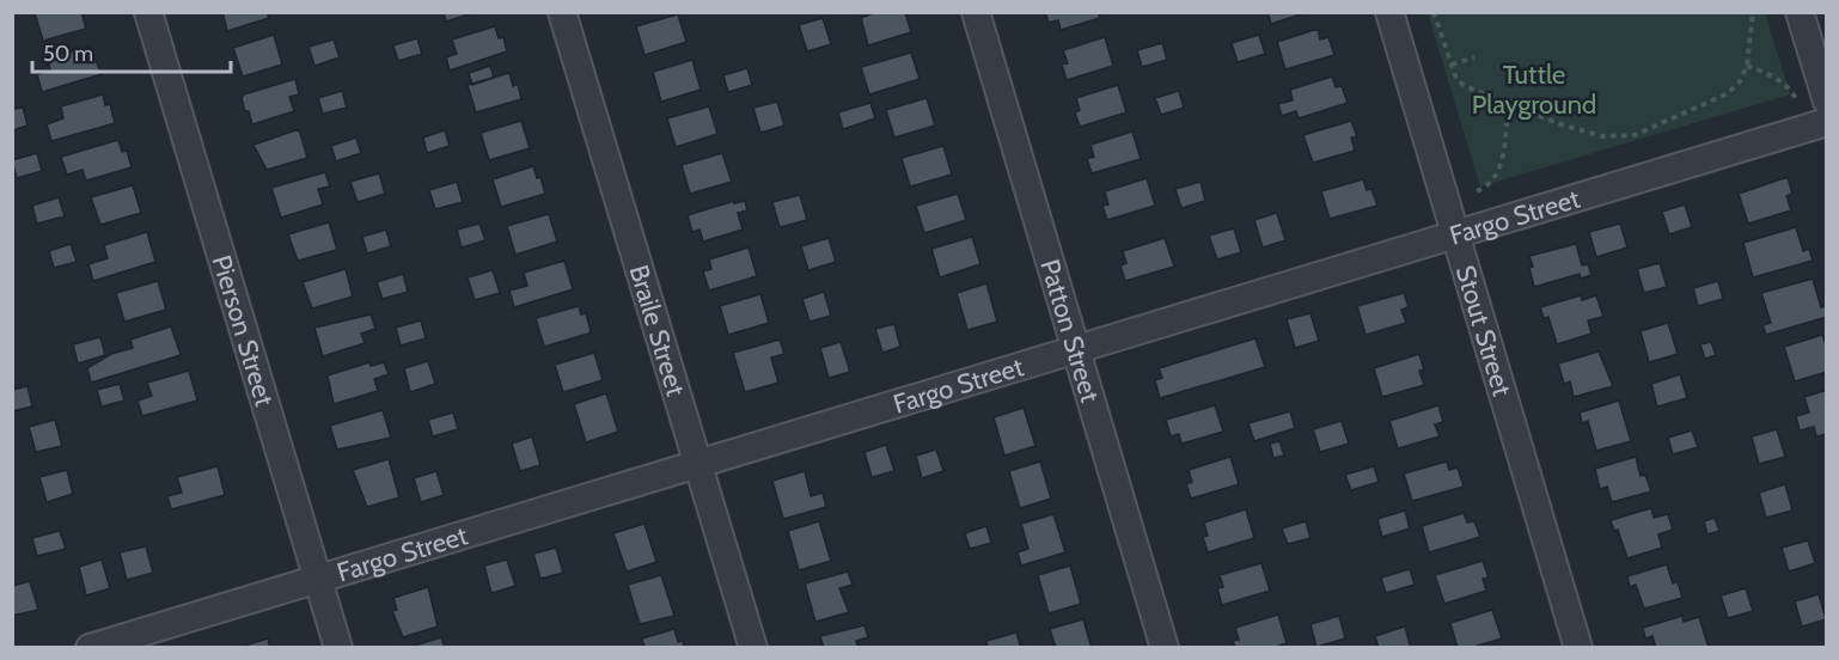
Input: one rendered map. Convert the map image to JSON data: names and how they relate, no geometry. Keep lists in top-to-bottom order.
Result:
{
  "streets": {
    "street": [
      "Fargo Street",
      "Pierson Street",
      "Braile Street",
      "Patton Street",
      "Stout Street"
    ]
  },
  "crossings": [
    ["Fargo Street", "Pierson Street"],
    ["Fargo Street", "Braile Street"],
    ["Fargo Street", "Patton Street"],
    ["Fargo Street", "Stout Street"]
  ],
  "parks": ["Tuttle Playground"],
  "scale_bar": "50 m"
}
